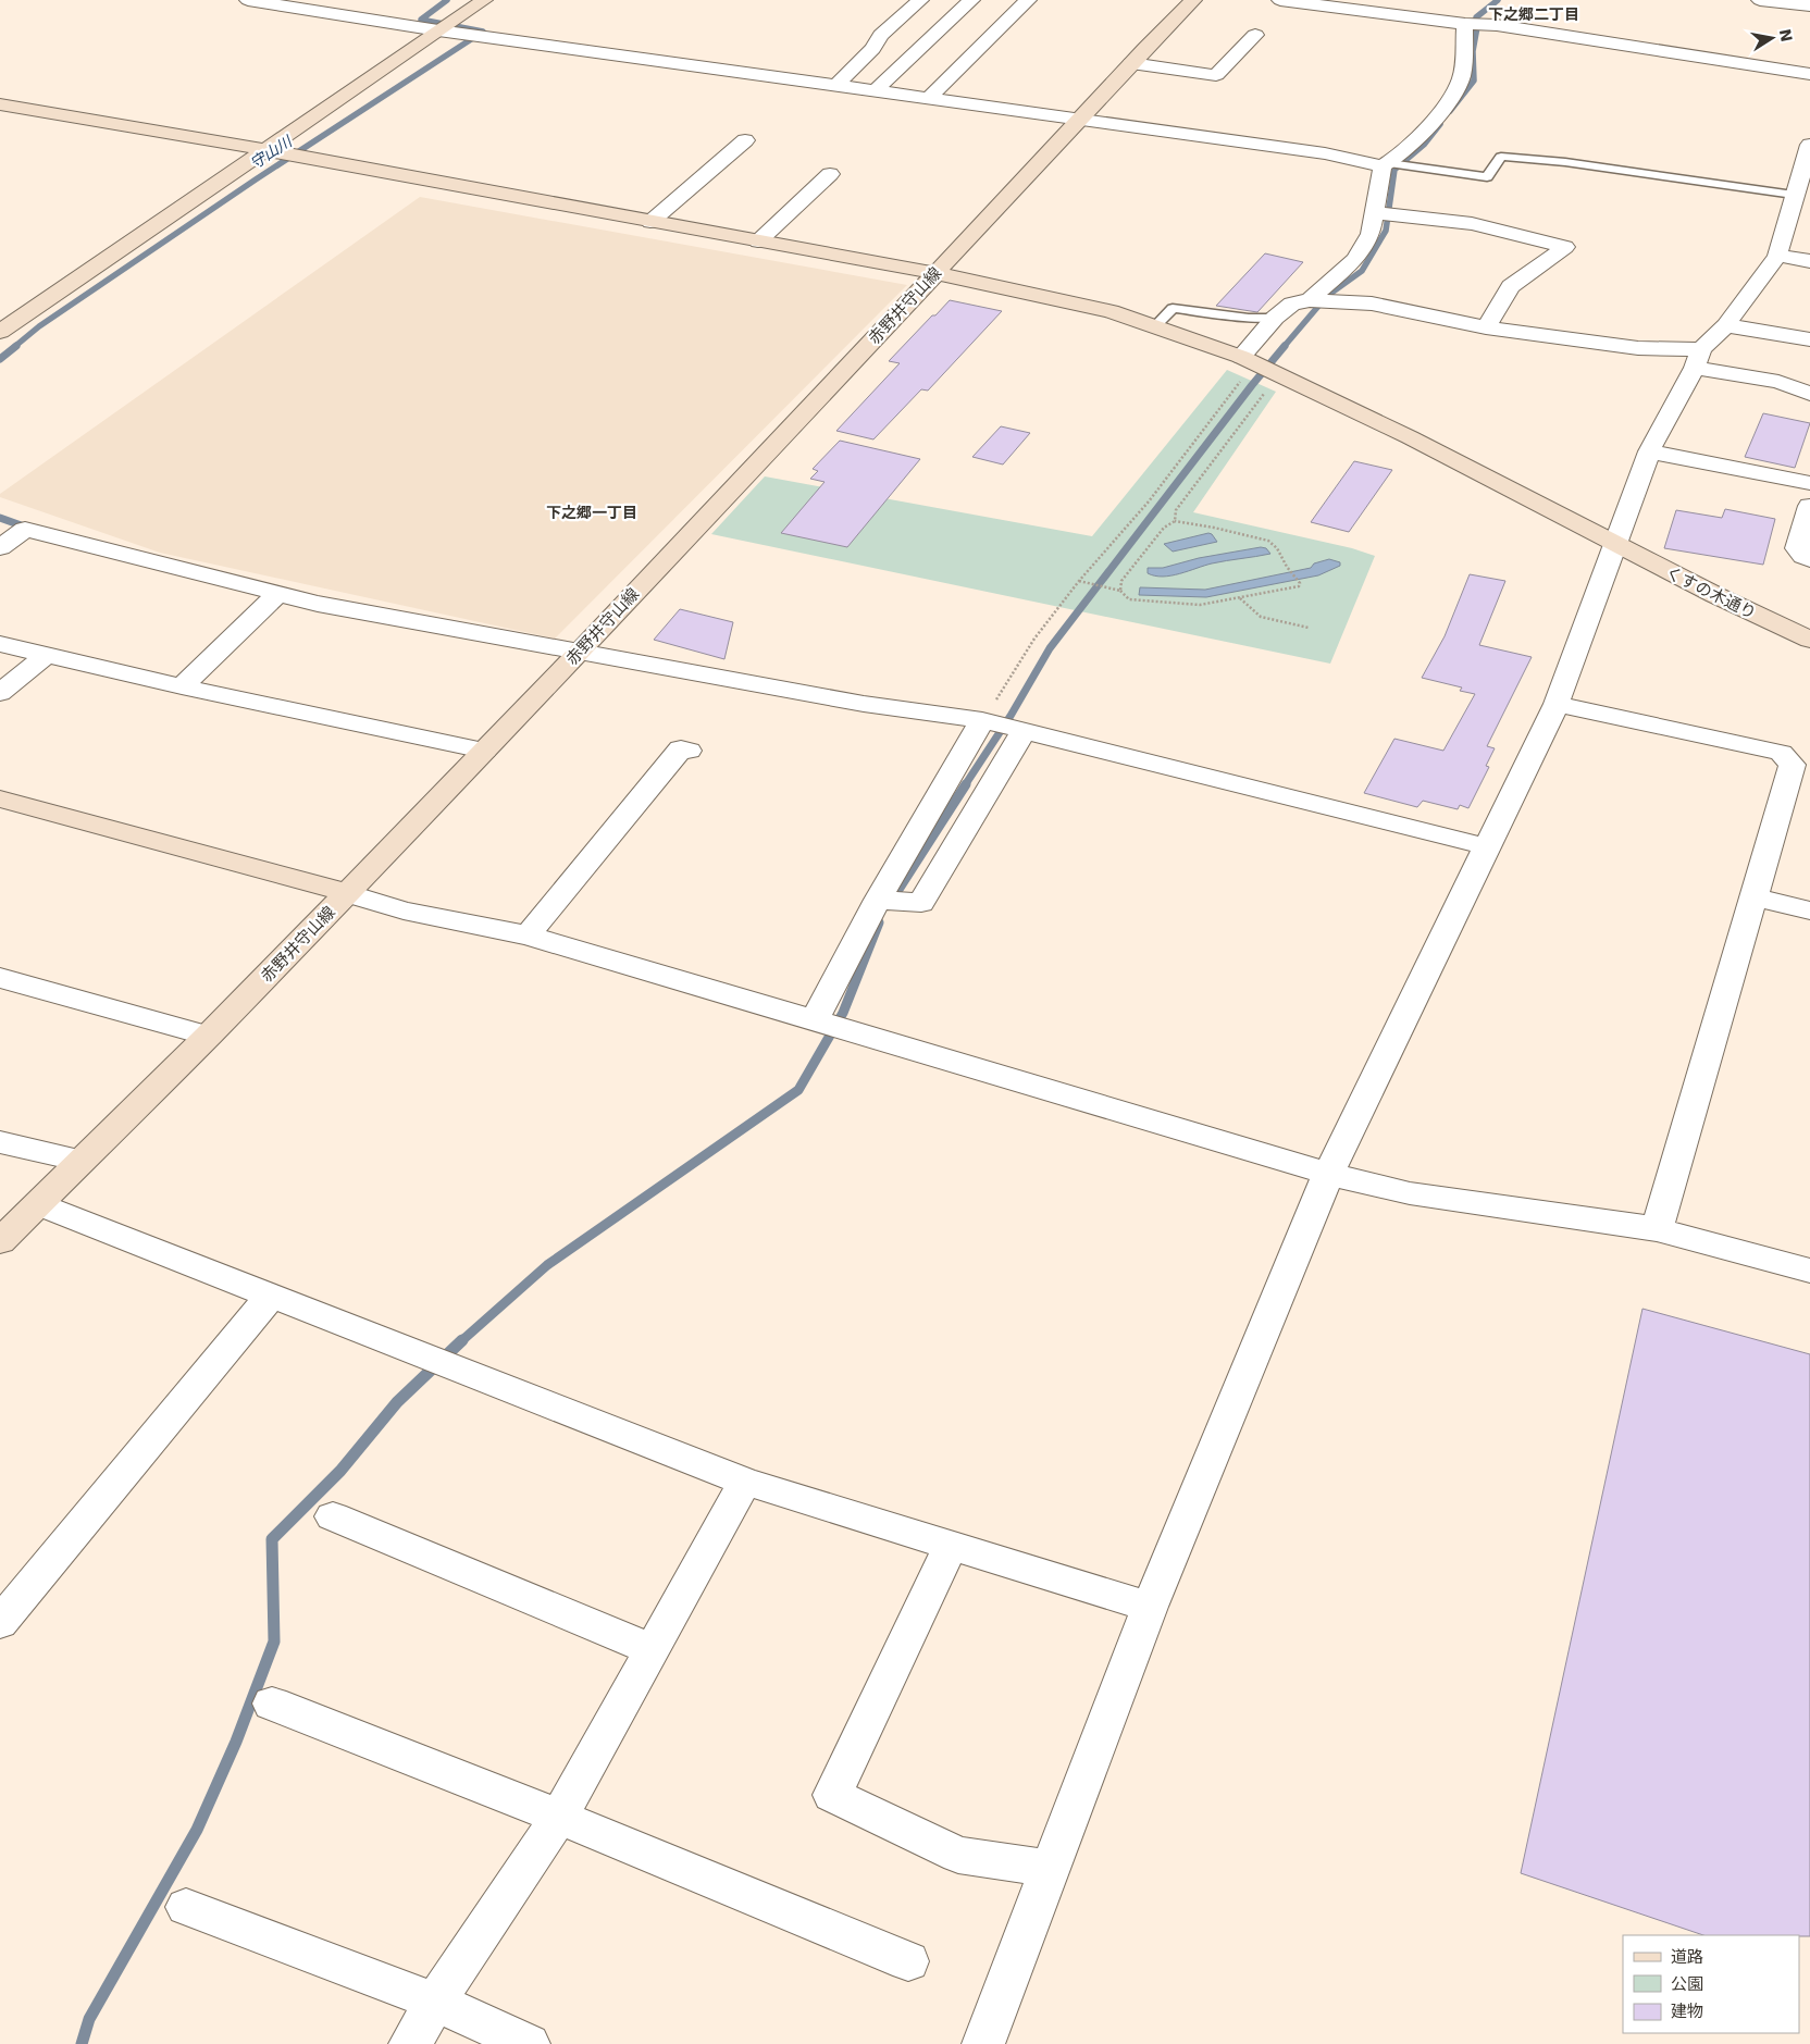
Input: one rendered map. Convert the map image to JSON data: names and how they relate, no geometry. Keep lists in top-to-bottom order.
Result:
{
  "streets": {
    "street": ["赤野井守山線", "くすの木通り"]
  },
  "crossings": [
    ["赤野井守山線", "くすの木通り"]
  ],
  "districts": ["下之郷二丁目", "下之郷一丁目"],
  "water": ["守山川"],
  "legend": ["道路", "公園", "建物"],
  "north": "right"
}
